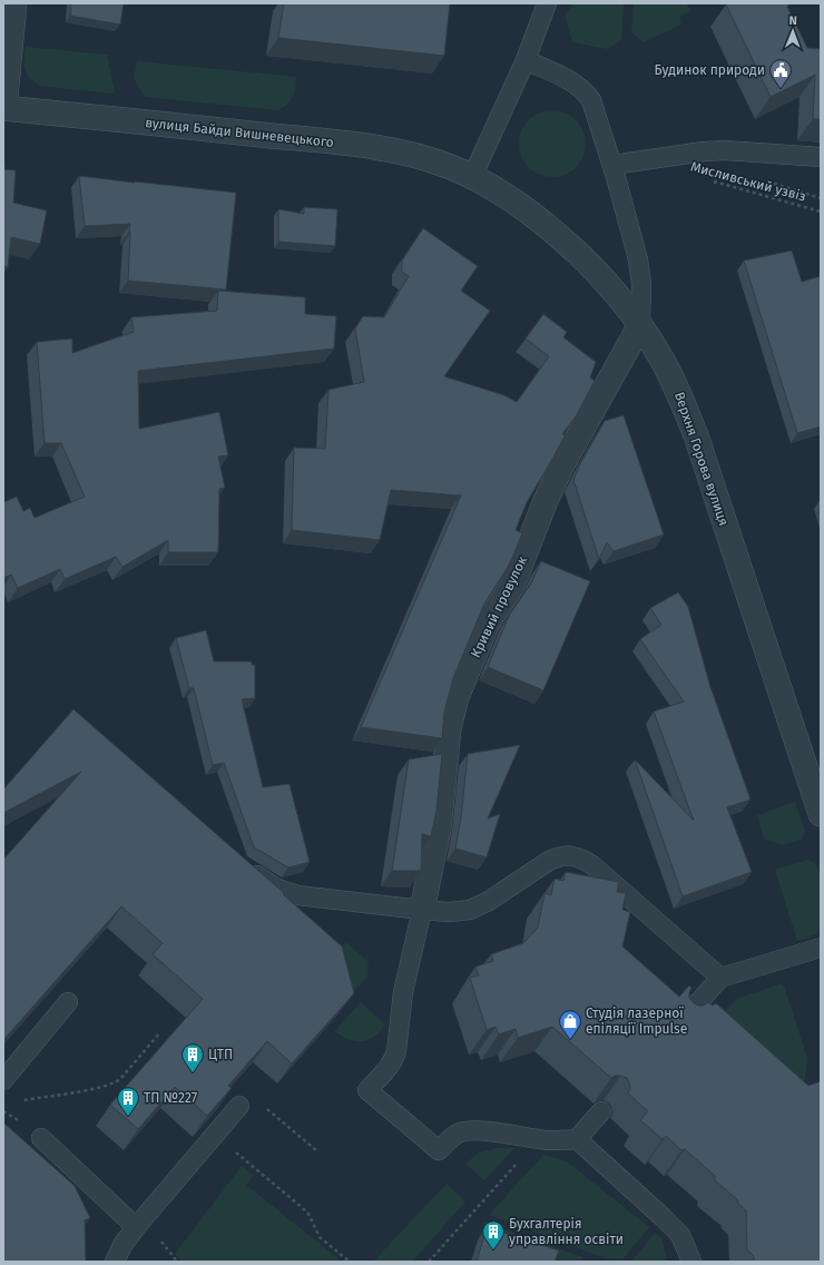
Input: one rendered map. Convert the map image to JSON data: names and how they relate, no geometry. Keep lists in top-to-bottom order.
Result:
{
  "streets": {
    "street": ["вулиця Байди Вишневецького", "Верхня Горова вулиця", "Кривий провулок"],
    "path": ["Мисливський узвіз"]
  },
  "crossings": [
    ["вулиця Байди Вишневецького", "Верхня Горова вулиця"],
    ["Верхня Горова вулиця", "Кривий провулок"]
  ],
  "places": {
    "public building": ["Будинок природи"],
    "shop": ["Студія лазерної епіляції Impulse"],
    "building": ["ЦТП", "ТП №227", "Бухгалтерія управління освіти"]
  },
  "north": "top"
}
